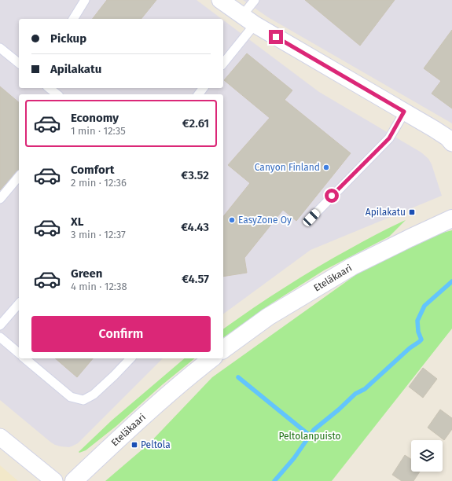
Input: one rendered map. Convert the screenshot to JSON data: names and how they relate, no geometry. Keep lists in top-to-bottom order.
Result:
{
  "streets": {
    "main road": ["Eteläkaari"]
  },
  "parks": ["Peltolanpuisto"],
  "places": {
    "other": ["Canyon Finland", "EasyZone Oy"],
    "transit": ["Apilakatu", "Peltola"]
  },
  "page": {
    "banner": ["Pickup", "Apilakatu"],
    "list": [
      {
        "name": "Economy",
        "note": "1 min · 12:35",
        "value": "€2.61"
      },
      {
        "name": "Comfort",
        "note": "2 min · 12:36",
        "value": "€3.52"
      },
      {
        "name": "XL",
        "note": "3 min · 12:37",
        "value": "€4.43"
      },
      {
        "name": "Green",
        "note": "4 min · 12:38",
        "value": "€4.57"
      }
    ],
    "buttons": "Confirm"
  }
}
